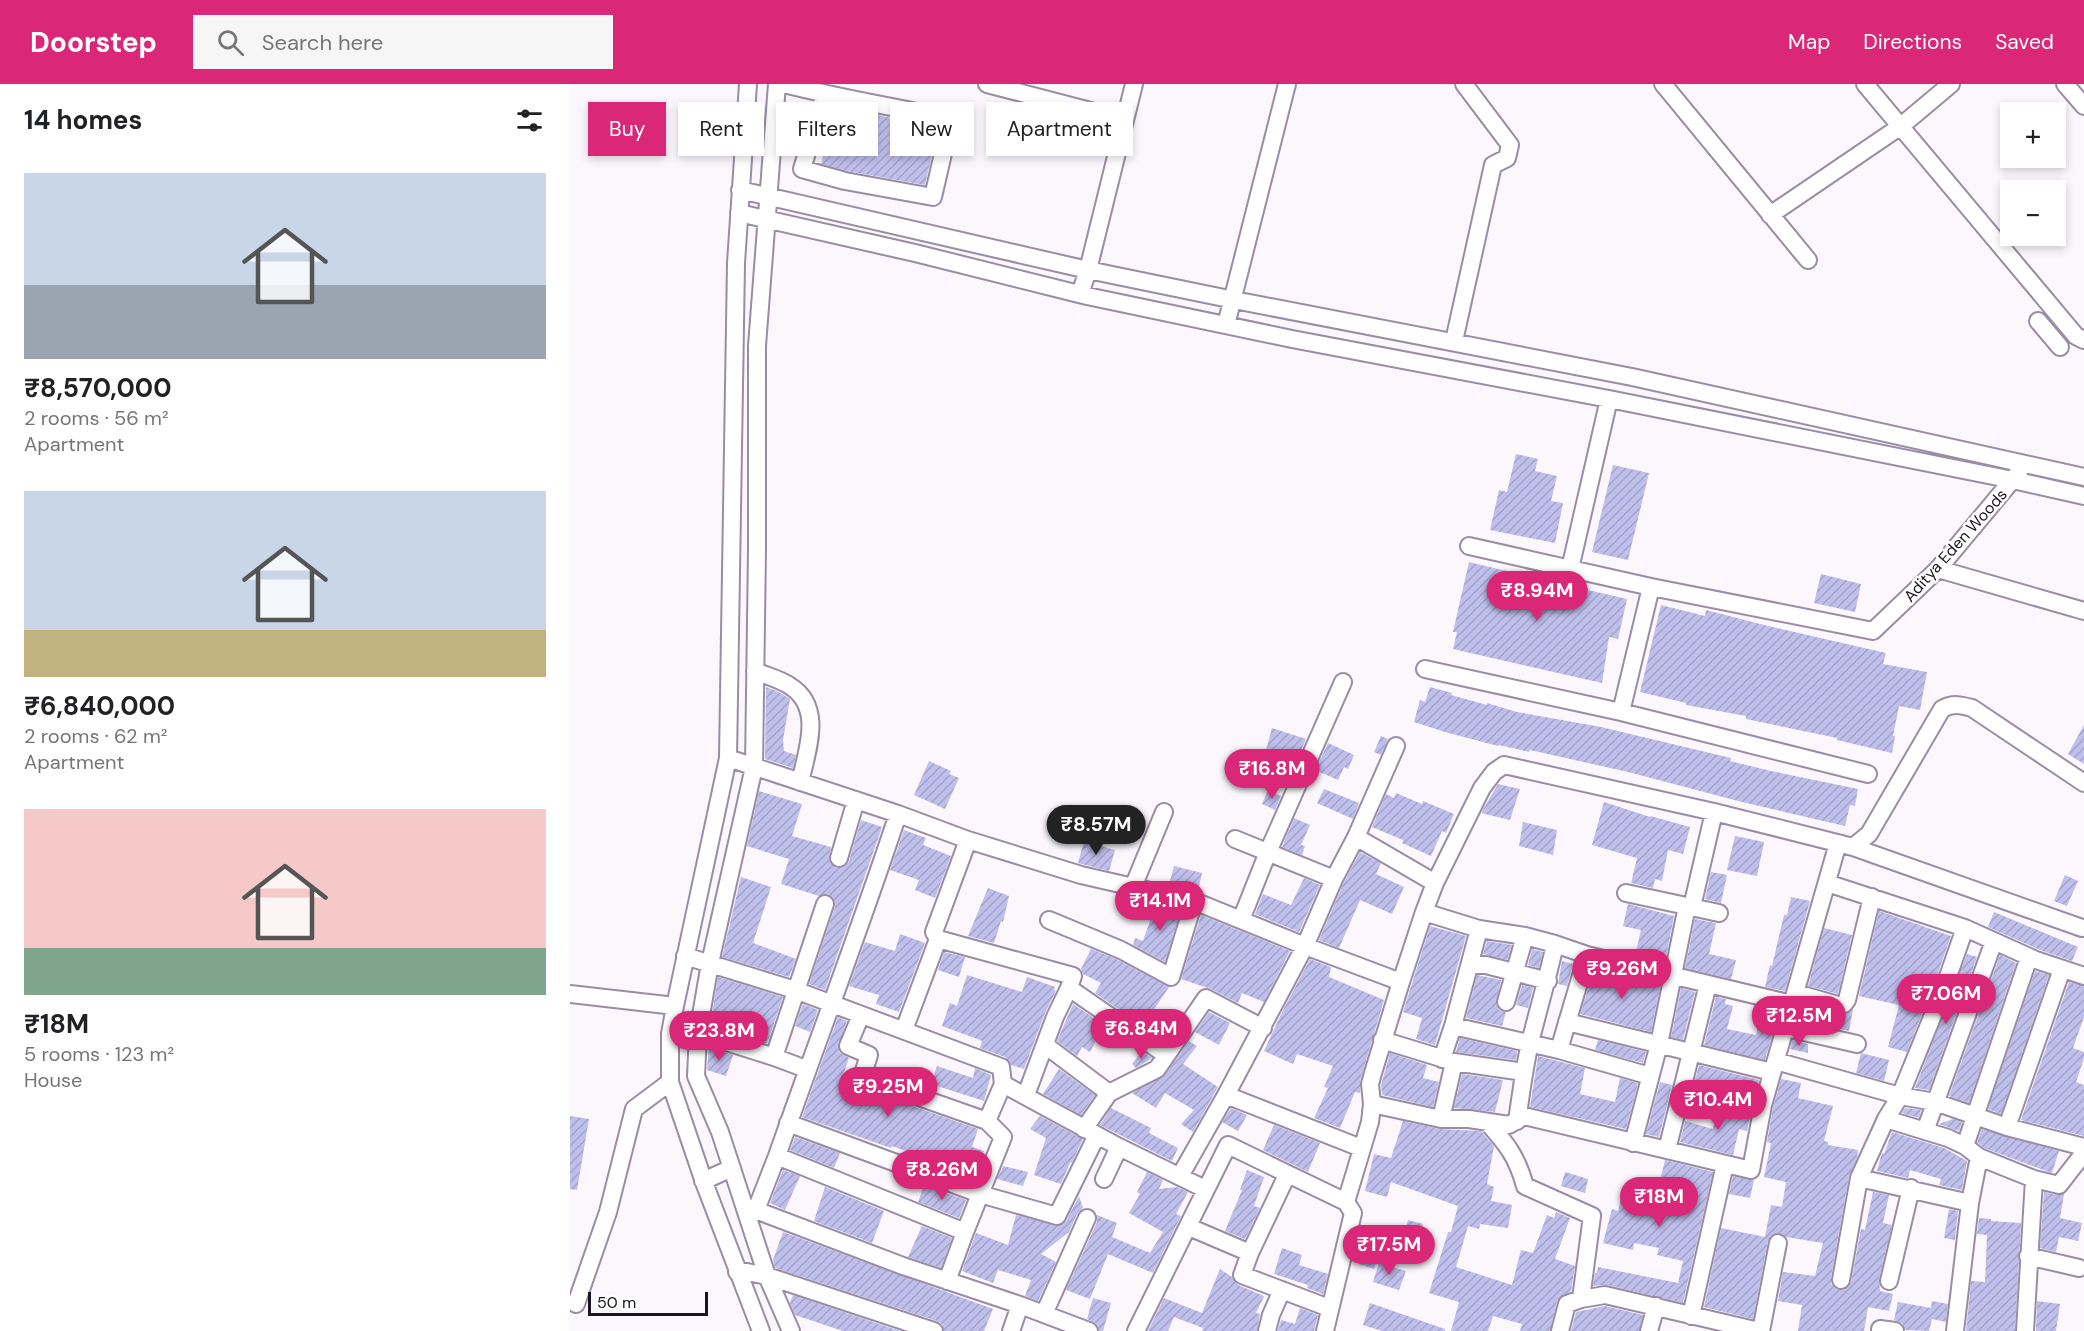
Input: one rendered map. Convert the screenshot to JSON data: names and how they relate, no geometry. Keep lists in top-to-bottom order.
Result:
{
  "streets": {
    "street": ["Aditya Eden Woods"]
  },
  "scale_bar": "50 m",
  "page": {
    "header": "Doorstep",
    "search": "Search here",
    "nav": ["Map", "Directions", "Saved"],
    "heading": "14 homes",
    "map_buttons": ["+", "−"],
    "chip": [
      "Buy",
      "Rent",
      "Filters",
      "New",
      "Apartment"
    ],
    "list": [
      {
        "name": "₹8,570,000",
        "note": "2 rooms · 56 m² · Apartment"
      },
      {
        "name": "₹6,840,000",
        "note": "2 rooms · 62 m² · Apartment"
      },
      {
        "name": "₹18M",
        "note": "5 rooms · 123 m² · House"
      }
    ],
    "price": [
      "₹8.94M",
      "₹16.8M",
      "₹8.57M",
      "₹14.1M",
      "₹9.26M",
      "₹7.06M",
      "₹12.5M",
      "₹6.84M",
      "₹23.8M",
      "₹9.25M",
      "₹10.4M",
      "₹8.26M",
      "₹18M",
      "₹17.5M"
    ],
    "scale": "50 m"
  }
}
